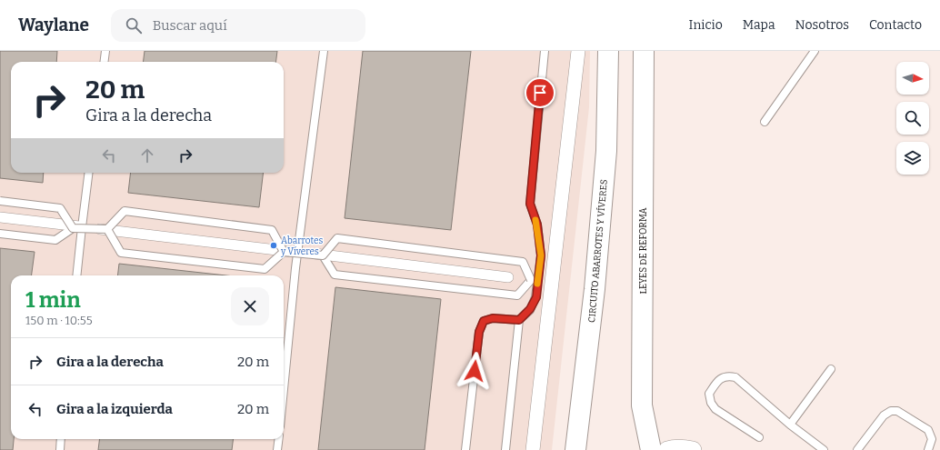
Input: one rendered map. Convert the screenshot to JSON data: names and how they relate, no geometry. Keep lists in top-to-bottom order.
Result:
{
  "streets": {
    "main road": ["CIRCUITO ABARROTES Y VÍVERES", "LEYES DE REFORMA"]
  },
  "places": ["Abarrotes y Víveres"],
  "north": "right",
  "page": {
    "header": "Waylane",
    "search": "Buscar aquí",
    "nav": [
      "Inicio",
      "Mapa",
      "Nosotros",
      "Contacto"
    ],
    "turn": ["20 m", "Gira a la derecha"],
    "heading": ["1 min", "150 m · 10:55"],
    "list": [
      {
        "name": "Gira a la derecha",
        "value": "20 m"
      },
      {
        "name": "Gira a la izquierda",
        "value": "20 m"
      }
    ]
  }
}
